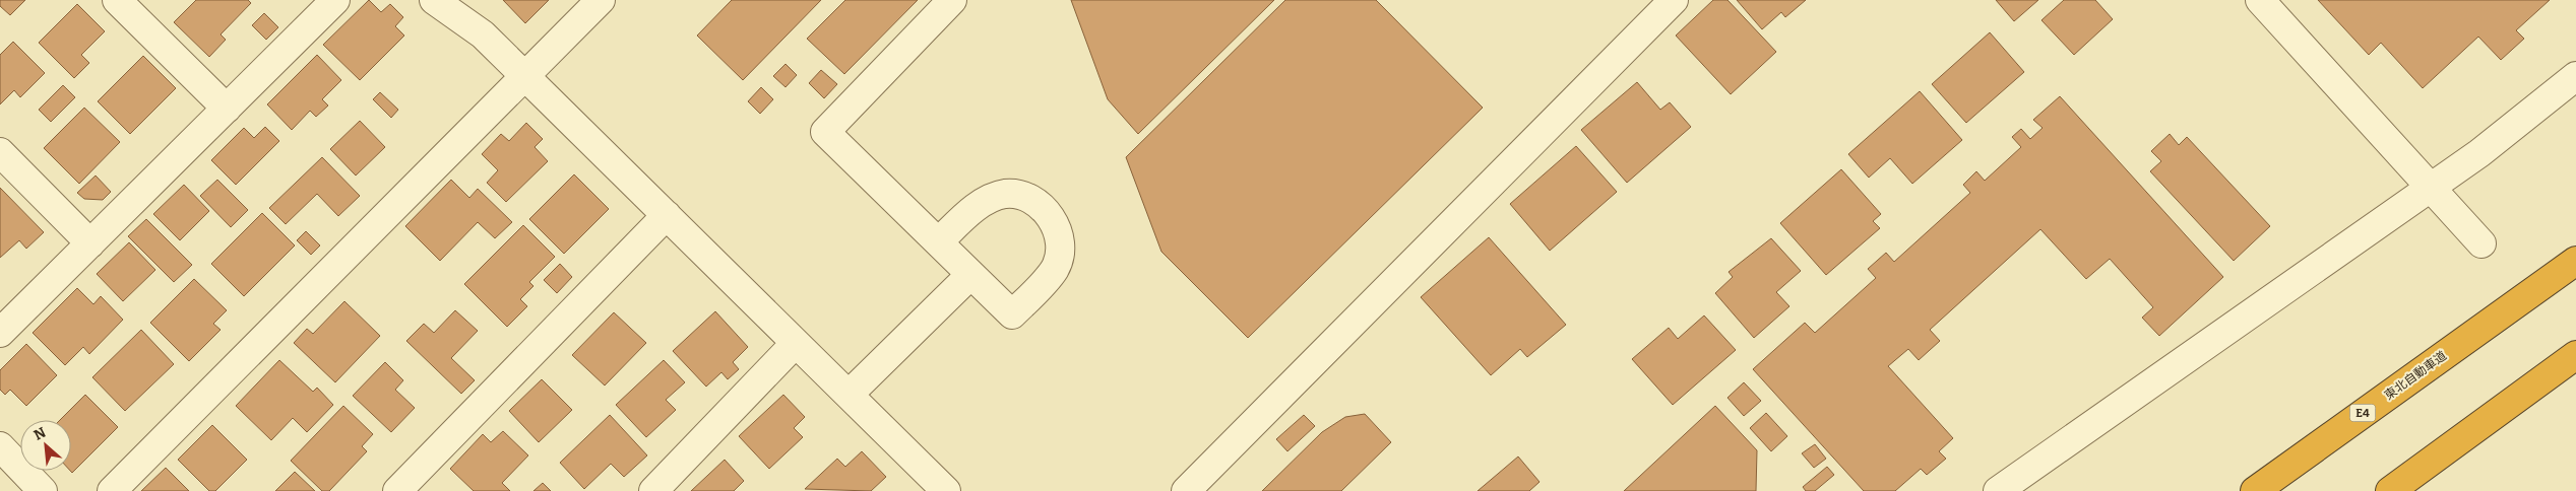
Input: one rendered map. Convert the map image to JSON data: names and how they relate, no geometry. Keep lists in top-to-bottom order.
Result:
{
  "streets": {
    "highway": ["東北自動車道", "E4"]
  },
  "north": "top left"
}
